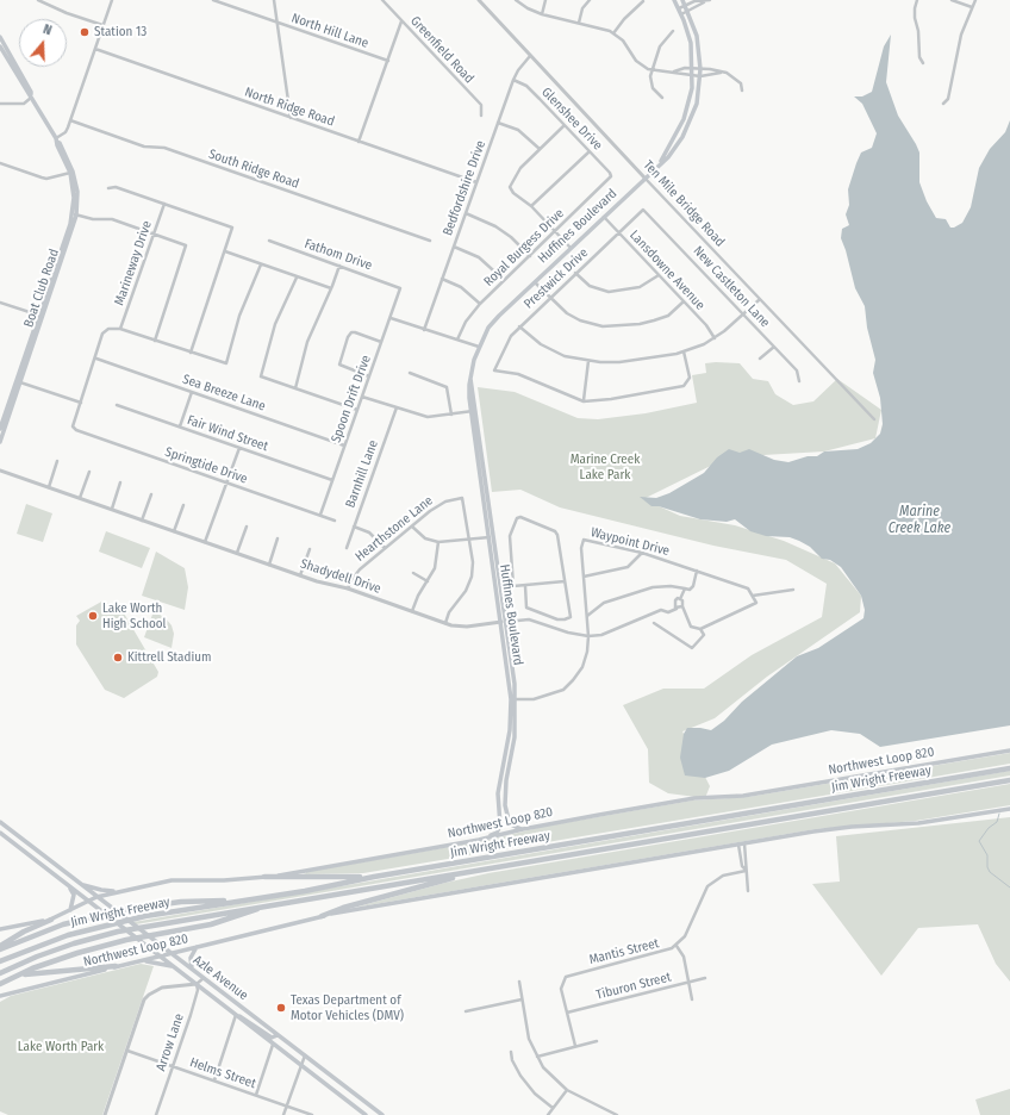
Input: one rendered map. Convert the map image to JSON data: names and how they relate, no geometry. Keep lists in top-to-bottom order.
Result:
{
  "streets": {
    "highway": ["Jim Wright Freeway"],
    "main road": [
      "Huffines Boulevard",
      "Boat Club Road",
      "Northwest Loop 820",
      "Azle Avenue"
    ],
    "street": [
      "North Hill Lane",
      "Greenfield Road",
      "North Ridge Road",
      "Glenshee Drive",
      "South Ridge Road",
      "Bedfordshire Drive",
      "Ten Mile Bridge Road",
      "Royal Burgess Drive",
      "Fathom Drive",
      "Marineway Drive",
      "Lansdowne Avenue",
      "Prestwick Drive",
      "New Castleton Lane",
      "Sea Breeze Lane",
      "Spoon Drift Drive",
      "Fair Wind Street",
      "Springtide Drive",
      "Barnhill Lane",
      "Hearthstone Lane",
      "Waypoint Drive",
      "Shadydell Drive",
      "Mantis Street",
      "Tiburon Street",
      "Arrow Lane",
      "Helms Street"
    ]
  },
  "crossings": [
    ["North Ridge Road", "Bedfordshire Drive"],
    ["Glenshee Drive", "Bedfordshire Drive"],
    ["Glenshee Drive", "Royal Burgess Drive"],
    ["Bedfordshire Drive", "Ten Mile Bridge Road"],
    ["Ten Mile Bridge Road", "Huffines Boulevard"],
    ["Huffines Boulevard", "Lansdowne Avenue"],
    ["Huffines Boulevard", "Waypoint Drive"],
    ["Huffines Boulevard", "Shadydell Drive"],
    ["Huffines Boulevard", "Northwest Loop 820"],
    ["Fathom Drive", "Spoon Drift Drive"],
    ["Lansdowne Avenue", "Prestwick Drive"],
    ["Prestwick Drive", "New Castleton Lane"],
    ["Sea Breeze Lane", "Spoon Drift Drive"],
    ["Spoon Drift Drive", "Fair Wind Street"],
    ["Spoon Drift Drive", "Springtide Drive"],
    ["Hearthstone Lane", "Shadydell Drive"],
    ["Waypoint Drive", "Shadydell Drive"],
    ["Northwest Loop 820", "Azle Avenue"],
    ["Mantis Street", "Tiburon Street"],
    ["Azle Avenue", "Arrow Lane"],
    ["Arrow Lane", "Helms Street"]
  ],
  "water": ["Marine Creek Lake"],
  "parks": ["Marine Creek Lake Park", "Lake Worth Park"],
  "places": [
    "Station 13",
    "Lake Worth High School",
    "Kittrell Stadium",
    "Texas Department of Motor Vehicles (DMV)"
  ],
  "north": "top"
}
